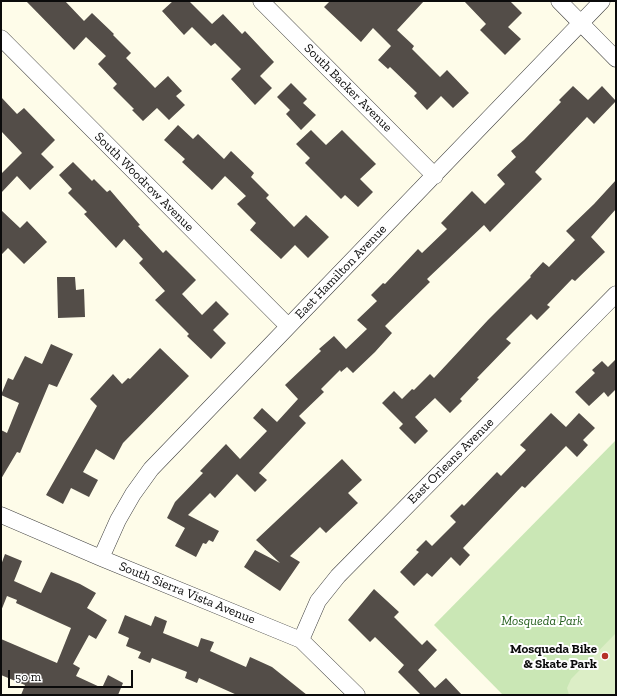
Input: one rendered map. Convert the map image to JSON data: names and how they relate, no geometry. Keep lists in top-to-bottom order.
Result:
{
  "streets": {
    "street": [
      "South Backer Avenue",
      "South Woodrow Avenue",
      "East Hamilton Avenue",
      "East Orleans Avenue",
      "South Sierra Vista Avenue"
    ]
  },
  "crossings": [
    ["South Backer Avenue", "East Hamilton Avenue"],
    ["South Woodrow Avenue", "East Hamilton Avenue"],
    ["East Hamilton Avenue", "South Sierra Vista Avenue"],
    ["East Orleans Avenue", "South Sierra Vista Avenue"]
  ],
  "parks": ["Mosqueda Park"],
  "places": ["Mosqueda Bike & Skate Park"],
  "scale_bar": "50 m"
}
